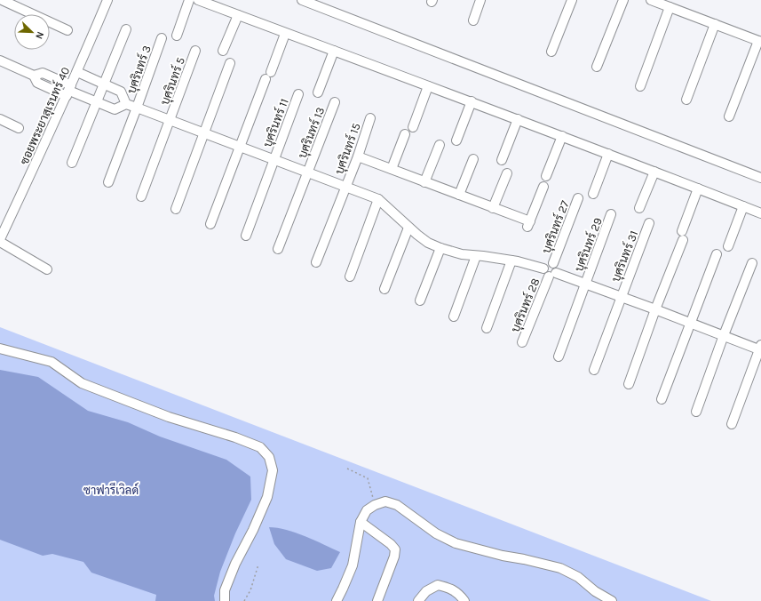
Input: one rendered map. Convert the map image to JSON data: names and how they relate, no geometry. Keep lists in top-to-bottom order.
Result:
{
  "streets": {
    "street": [
      "บุศรินทร์ 3",
      "บุศรินทร์ 5",
      "ซอยพระยาสุเรนทร์ 40",
      "บุศรินทร์ 11",
      "บุศรินทร์ 13",
      "บุศรินทร์ 15",
      "บุศรินทร์ 27",
      "บุศรินทร์ 29",
      "บุศรินทร์ 31",
      "บุศรินทร์ 28"
    ]
  },
  "crossings": [
    ["บุศรินทร์ 27", "บุศรินทร์ 28"]
  ],
  "parks": ["ซาฟารีเวิลด์"],
  "north": "bottom right"
}
